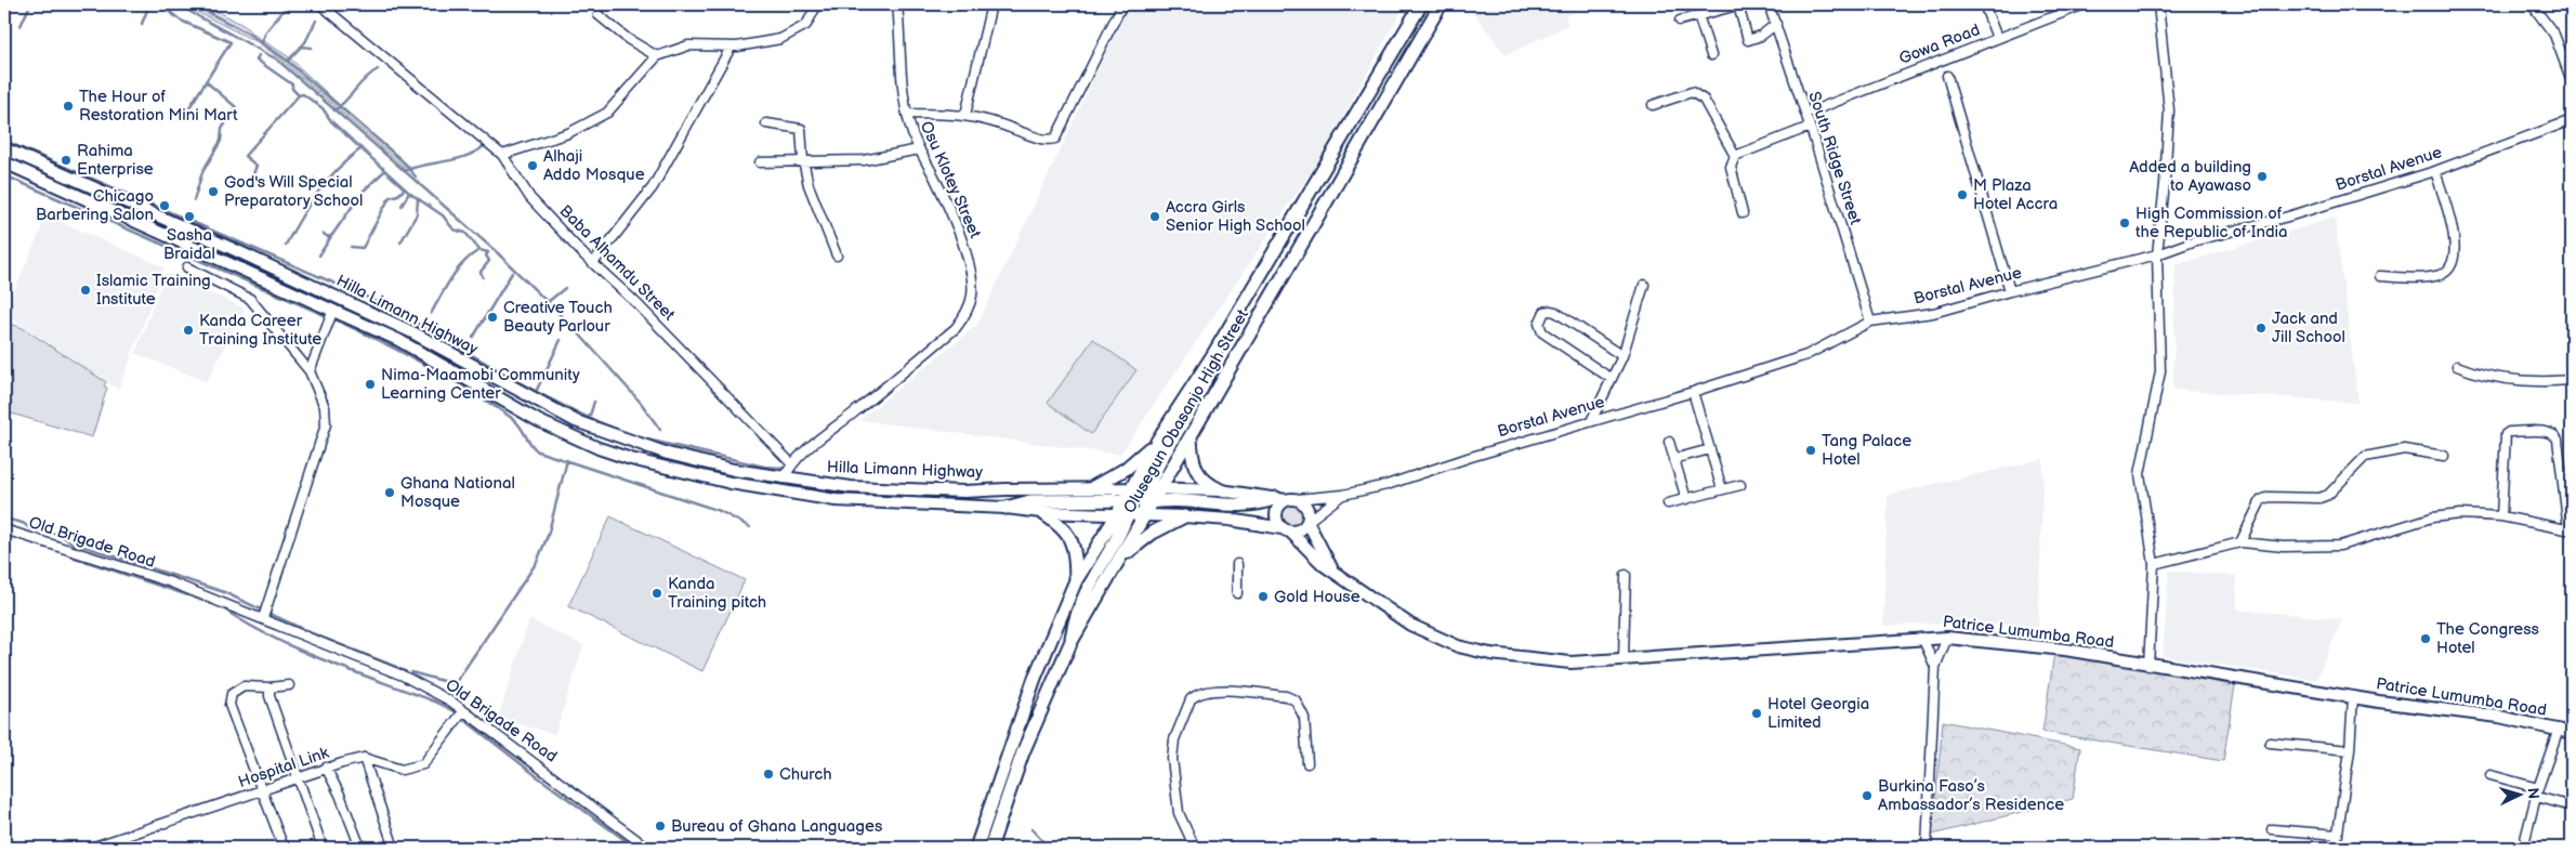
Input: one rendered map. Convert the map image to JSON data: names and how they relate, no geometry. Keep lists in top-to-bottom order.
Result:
{
  "streets": {
    "main road": ["Hilla Limann Highway", "Olusegun Obasanjo High Street", "Patrice Lumumba Road"],
    "street": [
      "Gowa Road",
      "South Ridge Street",
      "Borstal Avenue",
      "Osu Klotey Street",
      "Baba Alhamdu Street",
      "Old Brigade Road",
      "Hospital Link"
    ]
  },
  "crossings": [
    ["Gowa Road", "South Ridge Street"],
    ["South Ridge Street", "Borstal Avenue"],
    ["Borstal Avenue", "Patrice Lumumba Road"],
    ["Osu Klotey Street", "Baba Alhamdu Street"],
    ["Osu Klotey Street", "Hilla Limann Highway"],
    ["Hilla Limann Highway", "Olusegun Obasanjo High Street"]
  ],
  "places": [
    "The Hour of Restoration Mini Mart",
    "Rahima Enterprise",
    "Alhaji Addo Mosque",
    "Added a building to Ayawaso",
    "God's Will Special Preparatory School",
    "M Plaza Hotel Accra",
    "Chicago Barbering Salon",
    "Sasha Braidal",
    "Accra Girls Senior High School",
    "High Commission of the Republic of India",
    "Islamic Training Institute",
    "Creative Touch Beauty Parlour",
    "Jack and Jill School",
    "Kanda Career Training Institute",
    "Nima-Maamobi Community Learning Center",
    "Tang Palace Hotel",
    "Ghana National Mosque",
    "Kanda Training pitch",
    "Gold House",
    "The Congress Hotel",
    "Hotel Georgia Limited",
    "Church",
    "Burkina Faso’s Ambassador’s Residence",
    "Bureau of Ghana Languages"
  ],
  "north": "right"
}
